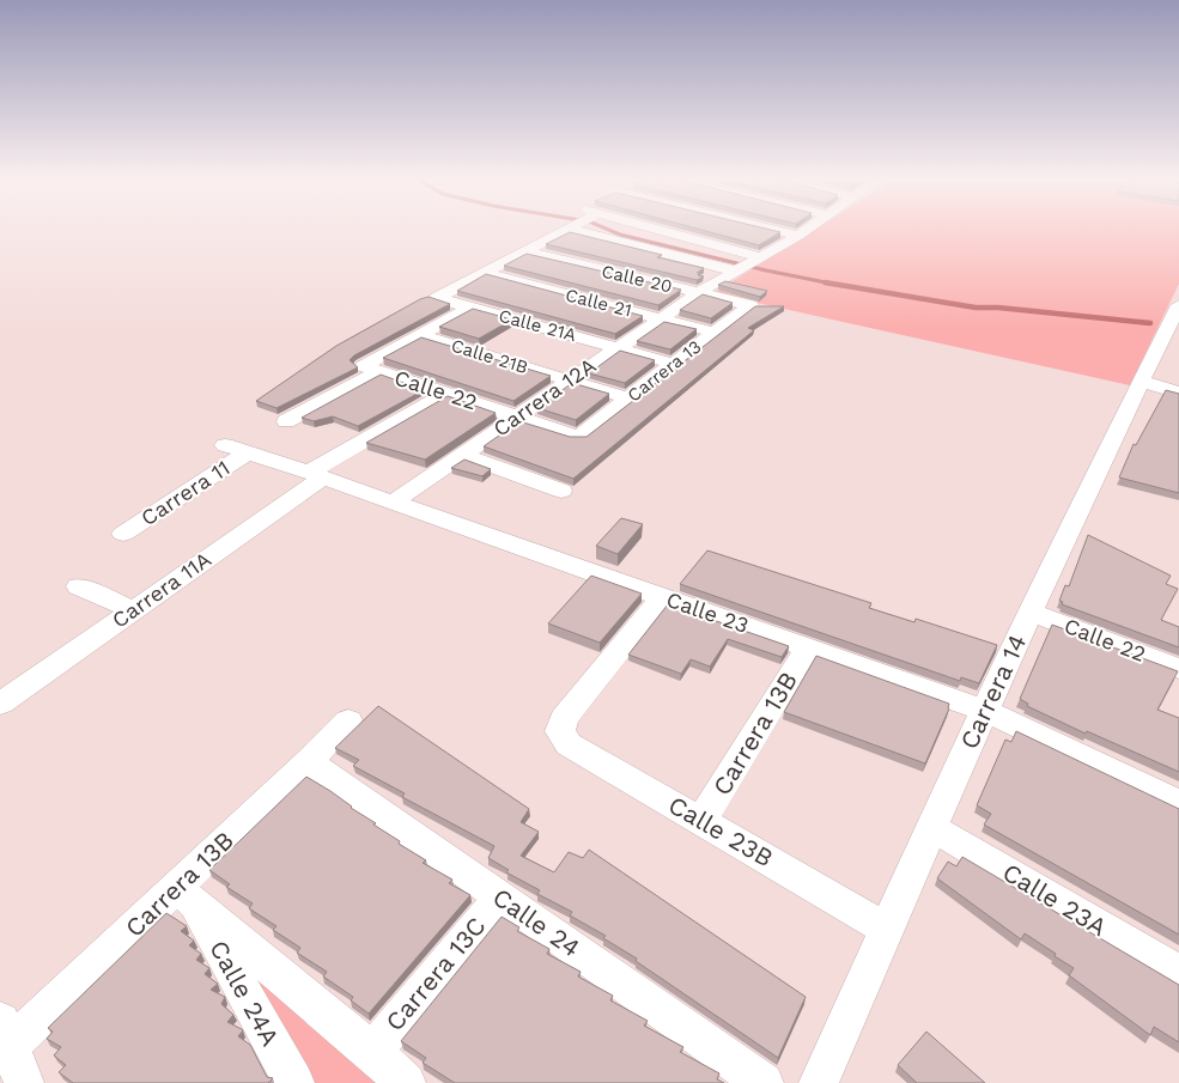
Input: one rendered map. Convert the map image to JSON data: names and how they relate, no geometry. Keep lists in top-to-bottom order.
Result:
{
  "streets": {
    "street": [
      "Calle 20",
      "Calle 21",
      "Calle 21A",
      "Calle 21B",
      "Carrera 13",
      "Calle 22",
      "Carrera 12A",
      "Carrera 11",
      "Carrera 11A",
      "Calle 23",
      "Carrera 14",
      "Carrera 13B",
      "Calle 23B",
      "Calle 23A",
      "Calle 24",
      "Carrera 13C",
      "Calle 24A"
    ]
  },
  "crossings": [
    ["Calle 20", "Carrera 13"],
    ["Calle 20", "Carrera 12A"],
    ["Calle 21", "Calle 21A"],
    ["Calle 21", "Carrera 13"],
    ["Calle 21", "Carrera 12A"],
    ["Calle 21A", "Carrera 13"],
    ["Calle 21A", "Carrera 12A"],
    ["Calle 21B", "Carrera 13"],
    ["Calle 21B", "Carrera 12A"],
    ["Carrera 13", "Calle 22"],
    ["Calle 22", "Carrera 12A"],
    ["Calle 22", "Carrera 11A"],
    ["Calle 22", "Carrera 14"],
    ["Carrera 12A", "Calle 23"],
    ["Carrera 11", "Calle 23"],
    ["Carrera 11A", "Calle 23"],
    ["Calle 23", "Carrera 14"],
    ["Calle 23", "Carrera 13B"],
    ["Calle 23", "Calle 23B"],
    ["Carrera 14", "Calle 23B"],
    ["Carrera 14", "Calle 23A"],
    ["Carrera 13B", "Calle 23B"],
    ["Carrera 13B", "Calle 24"],
    ["Carrera 13B", "Calle 24A"],
    ["Calle 24", "Carrera 13C"]
  ]
}
